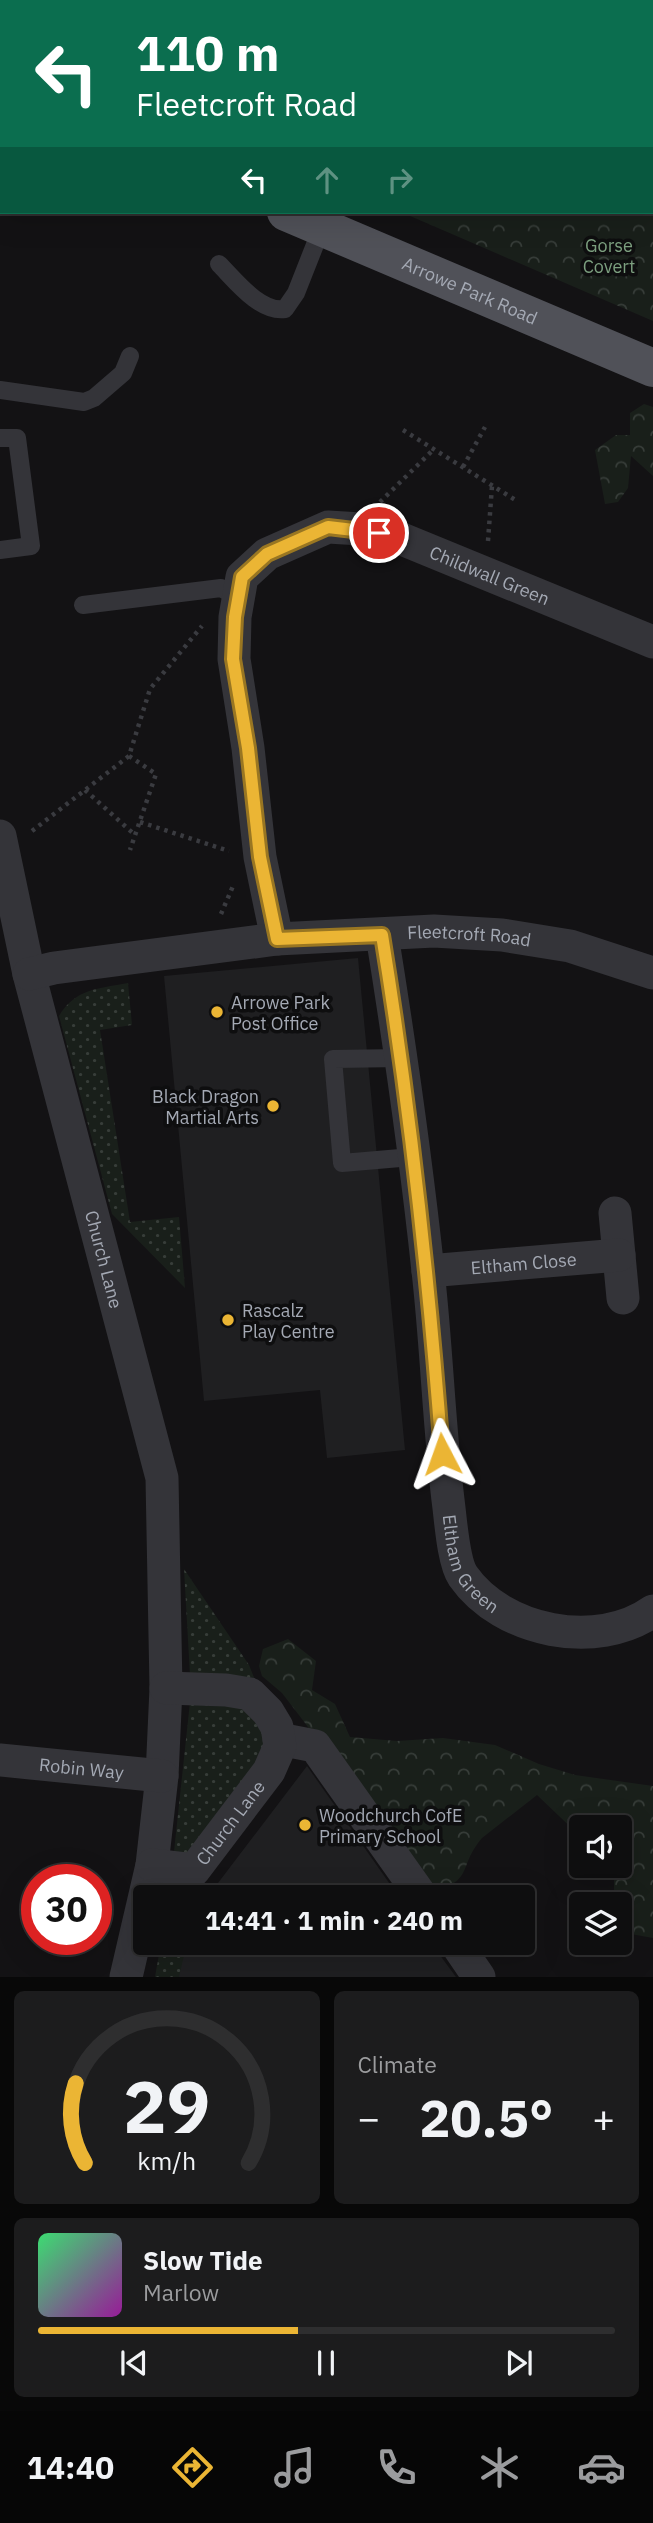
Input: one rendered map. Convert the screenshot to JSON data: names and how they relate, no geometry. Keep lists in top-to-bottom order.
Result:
{
  "streets": {
    "main road": ["Arrowe Park Road"],
    "street": [
      "Childwall Green",
      "Fleetcroft Road",
      "Church Lane",
      "Eltham Close",
      "Eltham Green",
      "Robin Way"
    ]
  },
  "crossings": [
    ["Childwall Green", "Fleetcroft Road"],
    ["Fleetcroft Road", "Church Lane"],
    ["Fleetcroft Road", "Eltham Green"],
    ["Church Lane", "Robin Way"],
    ["Eltham Close", "Eltham Green"]
  ],
  "parks": ["Gorse Covert"],
  "places": [
    "Arrowe Park Post Office",
    "Black Dragon Martial Arts",
    "Rascalz Play Centre",
    "Woodchurch CofE Primary School"
  ],
  "page": {
    "turn": ["110 m", "Fleetcroft Road"],
    "limit": "30",
    "trip": "14:41 · 1 min · 240 m",
    "tile": "Climate",
    "heat": ["−", "20.5°", "+"],
    "song": ["Slow Tide", "Marlow"],
    "tabs": "14:40",
    "gauge": ["29", "km/h"]
  }
}
